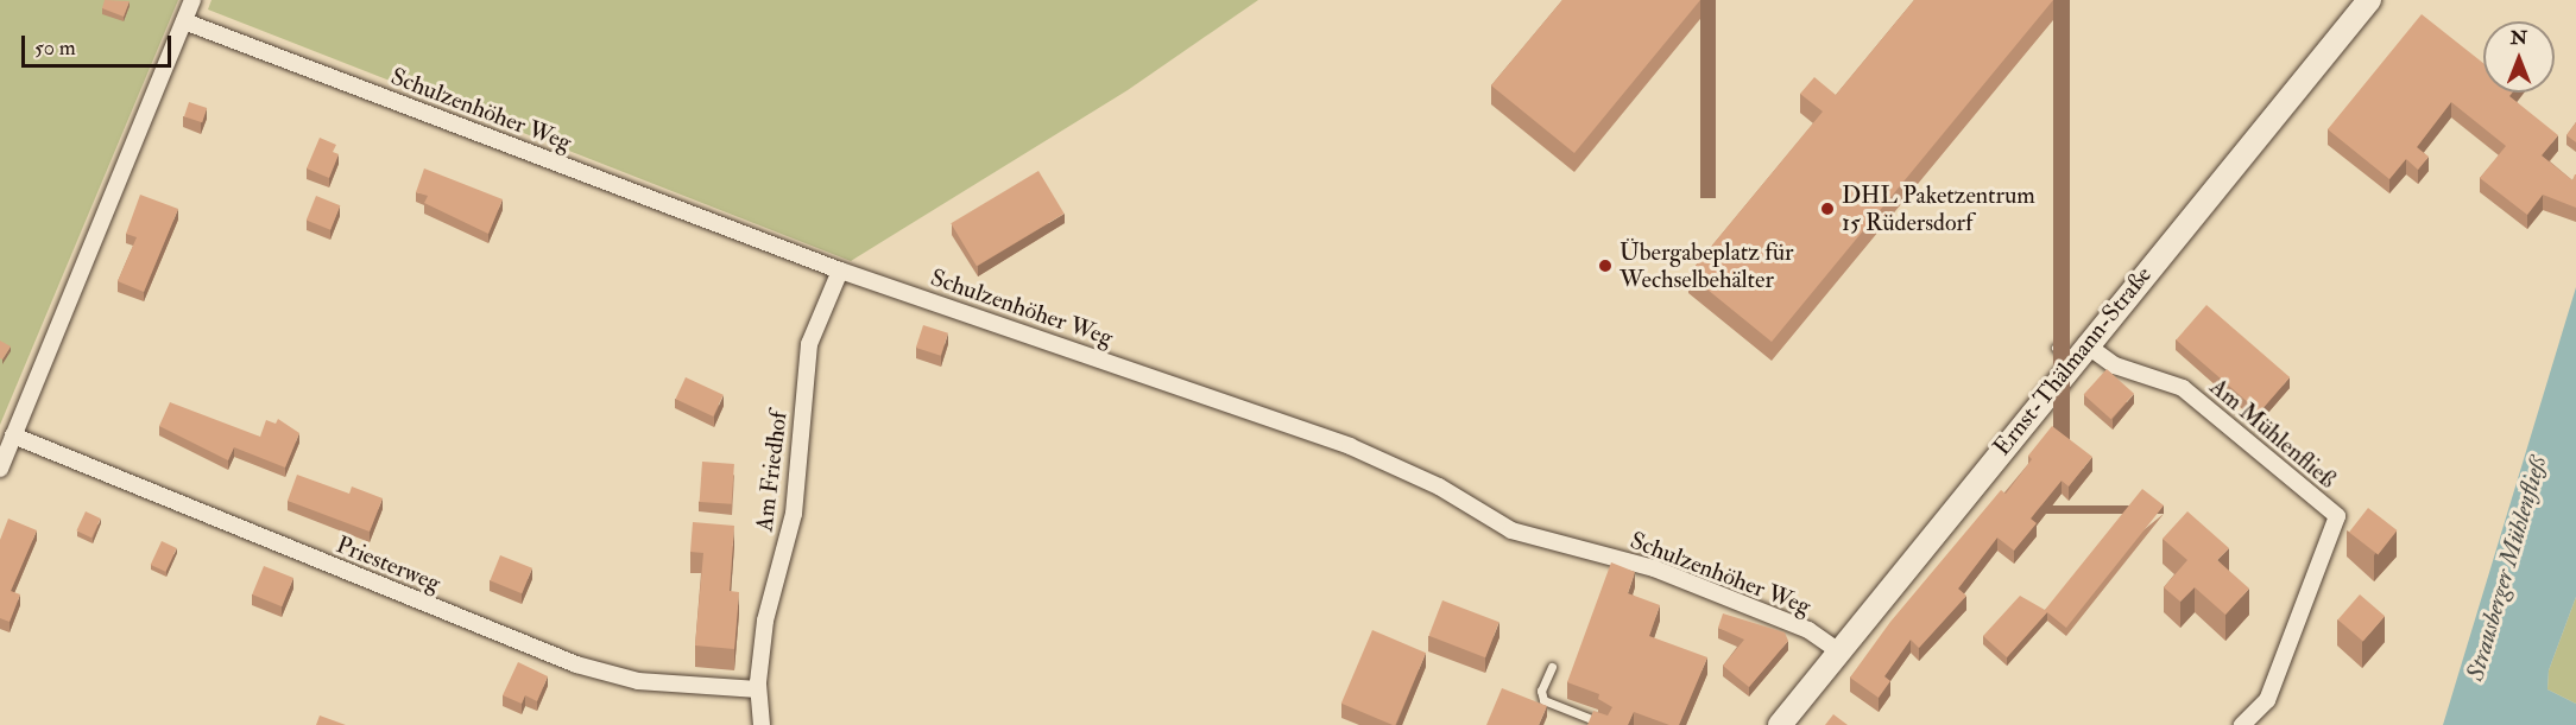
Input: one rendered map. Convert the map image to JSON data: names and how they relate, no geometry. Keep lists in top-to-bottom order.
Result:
{
  "streets": {
    "main road": ["Ernst-Thälmann-Straße"],
    "street": [
      "Schulzenhöher Weg",
      "Am Mühlenfließ",
      "Am Friedhof",
      "Priesterweg"
    ]
  },
  "crossings": [
    ["Schulzenhöher Weg", "Ernst-Thälmann-Straße"],
    ["Schulzenhöher Weg", "Am Friedhof"],
    ["Ernst-Thälmann-Straße", "Am Mühlenfließ"],
    ["Am Friedhof", "Priesterweg"]
  ],
  "water": ["Strausberger Mühlenfließ"],
  "places": ["DHL Paketzentrum 15 Rüdersdorf", "Übergabeplatz für Wechselbehälter"],
  "scale_bar": "50 m",
  "north": "top"
}
